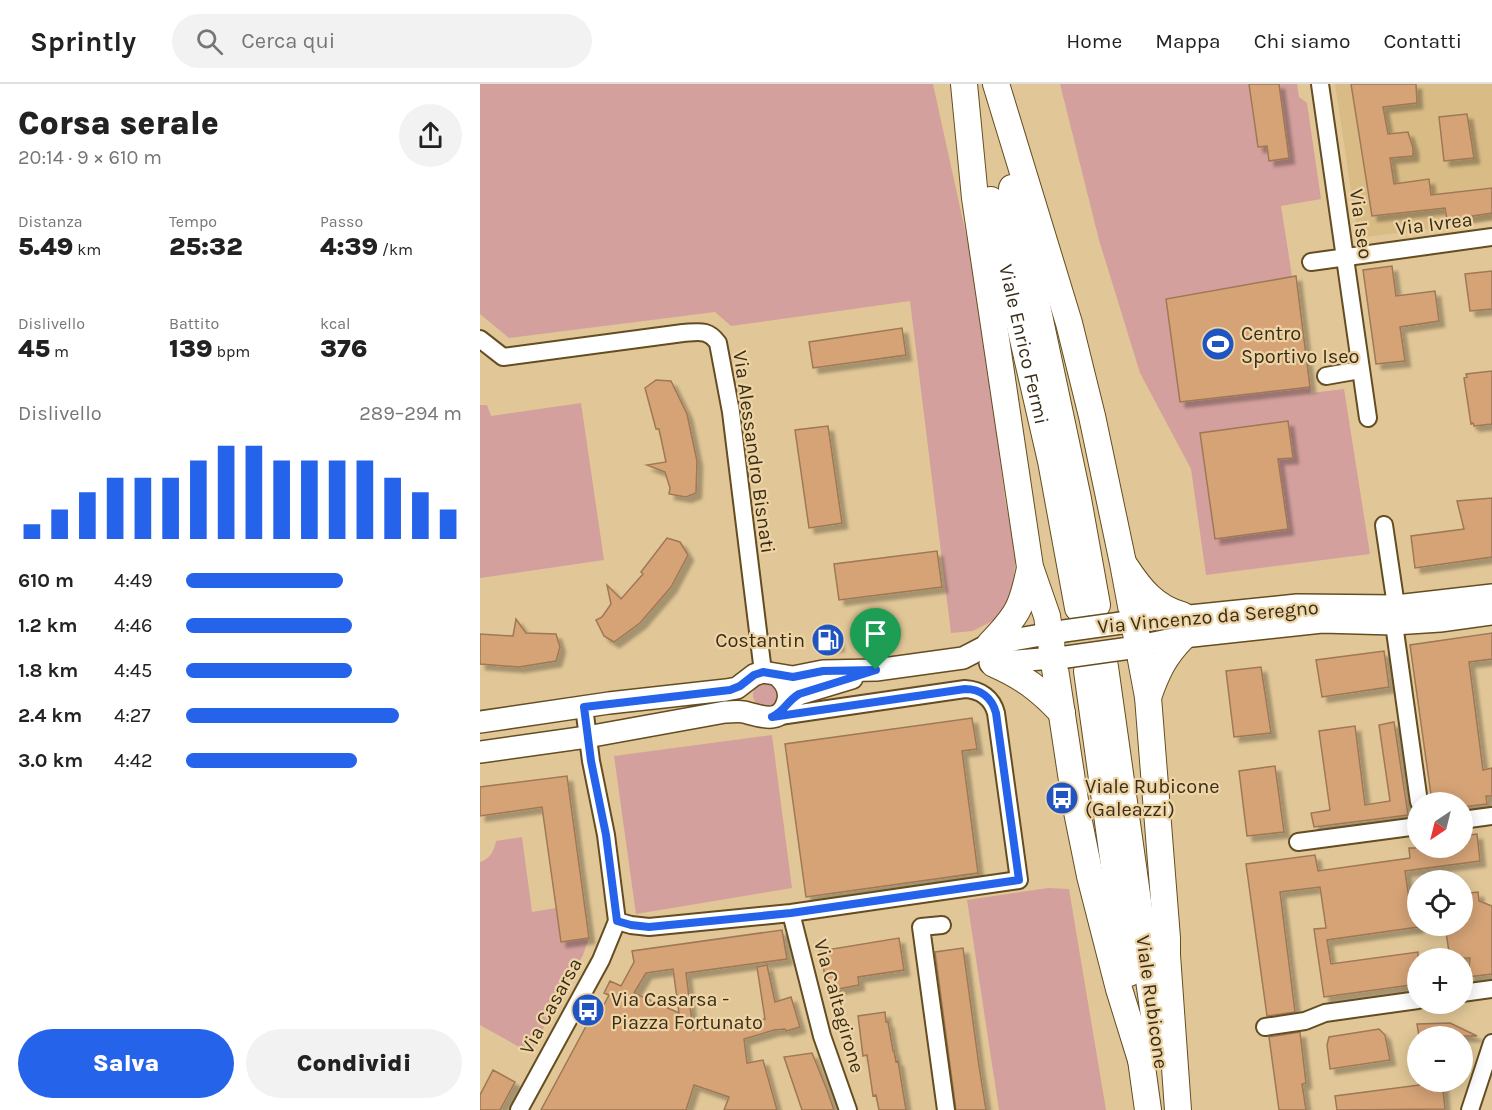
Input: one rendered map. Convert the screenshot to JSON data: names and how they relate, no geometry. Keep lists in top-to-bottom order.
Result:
{
  "streets": {
    "highway": ["Viale Enrico Fermi", "Viale Rubicone"],
    "main road": ["Via Vincenzo da Seregno"],
    "street": [
      "Via Iseo",
      "Via Ivrea",
      "Via Alessandro Bisnati",
      "Via Casarsa",
      "Via Caltagirone"
    ]
  },
  "crossings": [
    ["Via Iseo", "Via Ivrea"],
    ["Via Alessandro Bisnati", "Via Vincenzo da Seregno"]
  ],
  "places": {
    "sports": ["Centro Sportivo Iseo"],
    "fuel station": ["Costantin"],
    "bus stop": ["Viale Rubicone (Galeazzi)", "Via Casarsa - Piazza Fortunato"]
  },
  "north": "bottom left",
  "page": {
    "header": "Sprintly",
    "search": "Cerca qui",
    "nav": [
      "Home",
      "Mappa",
      "Chi siamo",
      "Contatti"
    ],
    "heading": ["Corsa serale", "20:14 · 9 × 610 m"],
    "stats": [
      ["Distanza", "5.49 km"],
      ["Tempo", "25:32"],
      ["Passo", "4:39 /km"],
      ["Dislivello", "45 m"],
      ["Battito", "139 bpm"],
      ["kcal", "376"]
    ],
    "chart": ["Dislivello", "289–294 m"],
    "list": [
      {
        "name": "610 m",
        "note": "4:49"
      },
      {
        "name": "1.2 km",
        "note": "4:46"
      },
      {
        "name": "1.8 km",
        "note": "4:45"
      },
      {
        "name": "2.4 km",
        "note": "4:27"
      },
      {
        "name": "3.0 km",
        "note": "4:42"
      }
    ],
    "map_buttons": ["+", "−"],
    "buttons": ["Salva", "Condividi"]
  }
}
